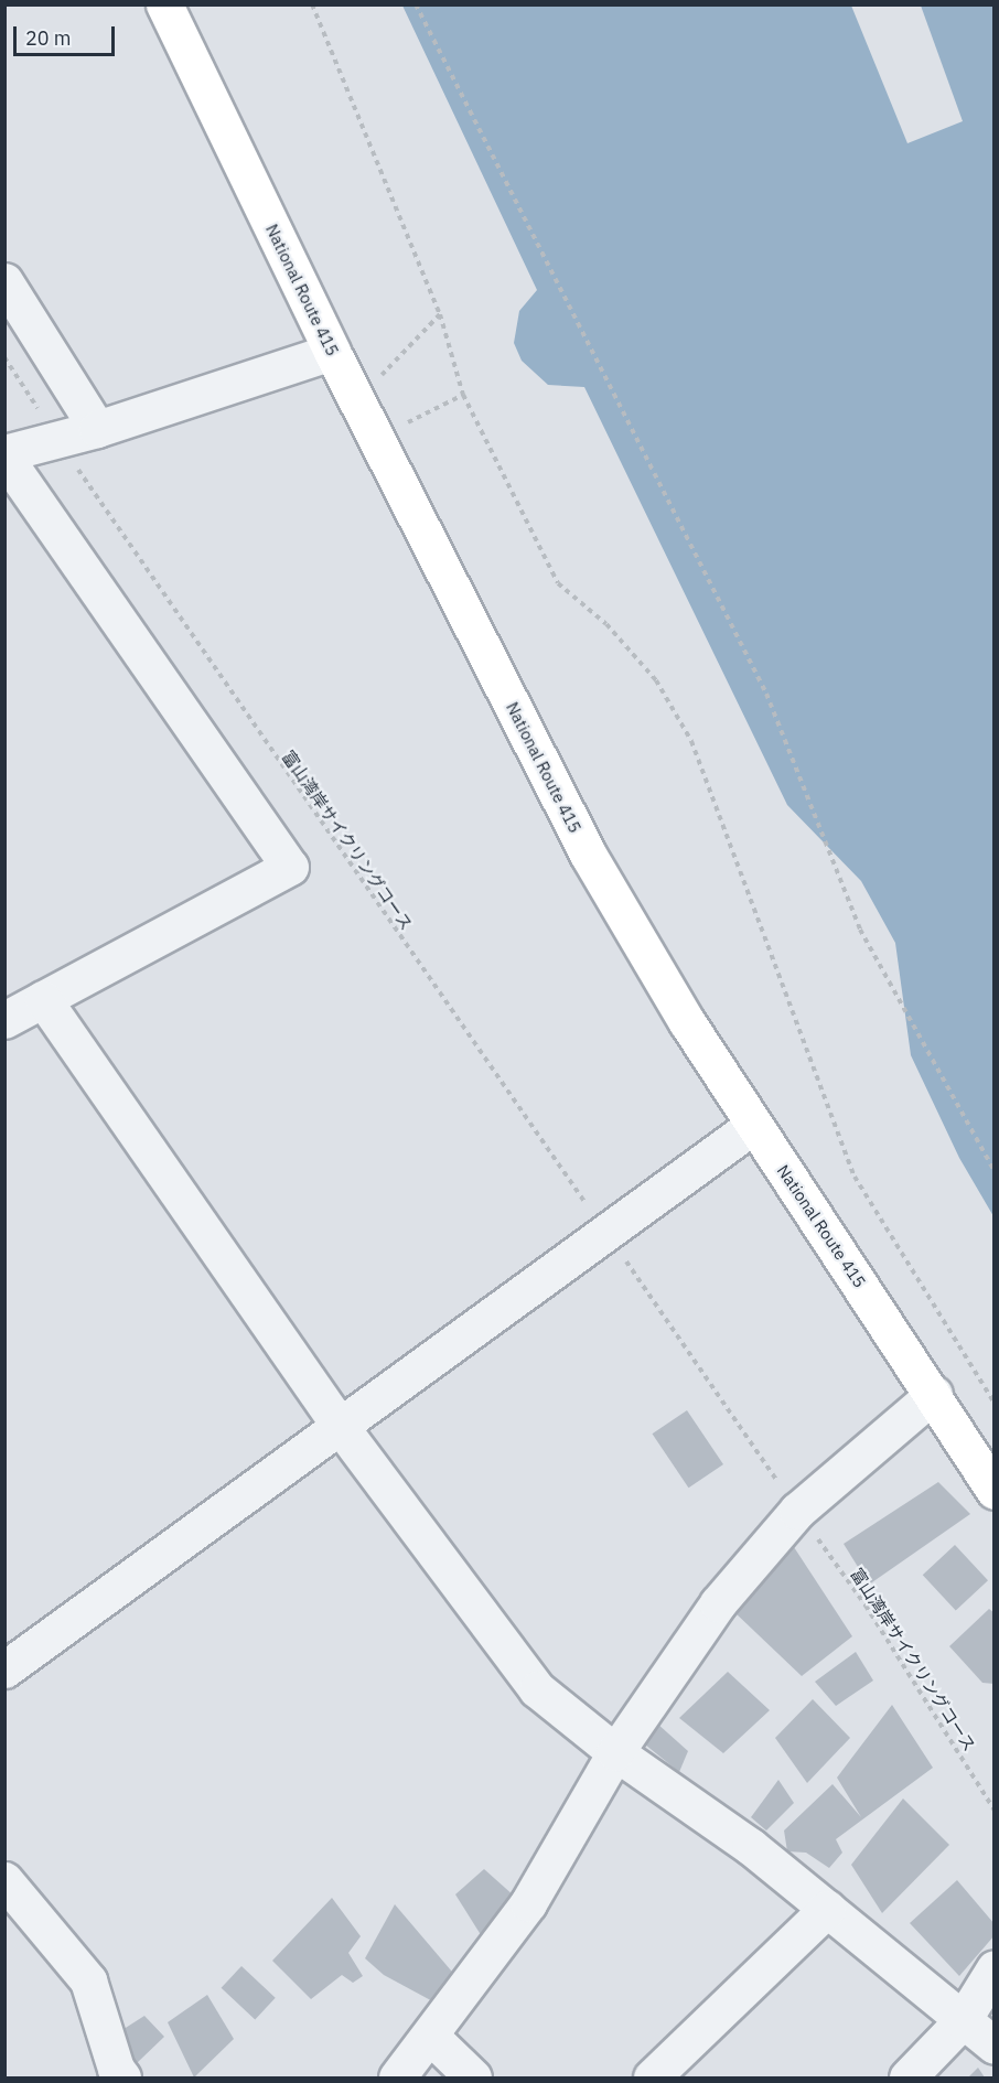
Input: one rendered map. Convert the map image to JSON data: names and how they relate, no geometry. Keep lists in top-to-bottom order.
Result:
{
  "streets": {
    "highway": ["National Route 415"],
    "path": ["富山湾岸サイクリングコース"]
  },
  "scale_bar": "20 m"
}
